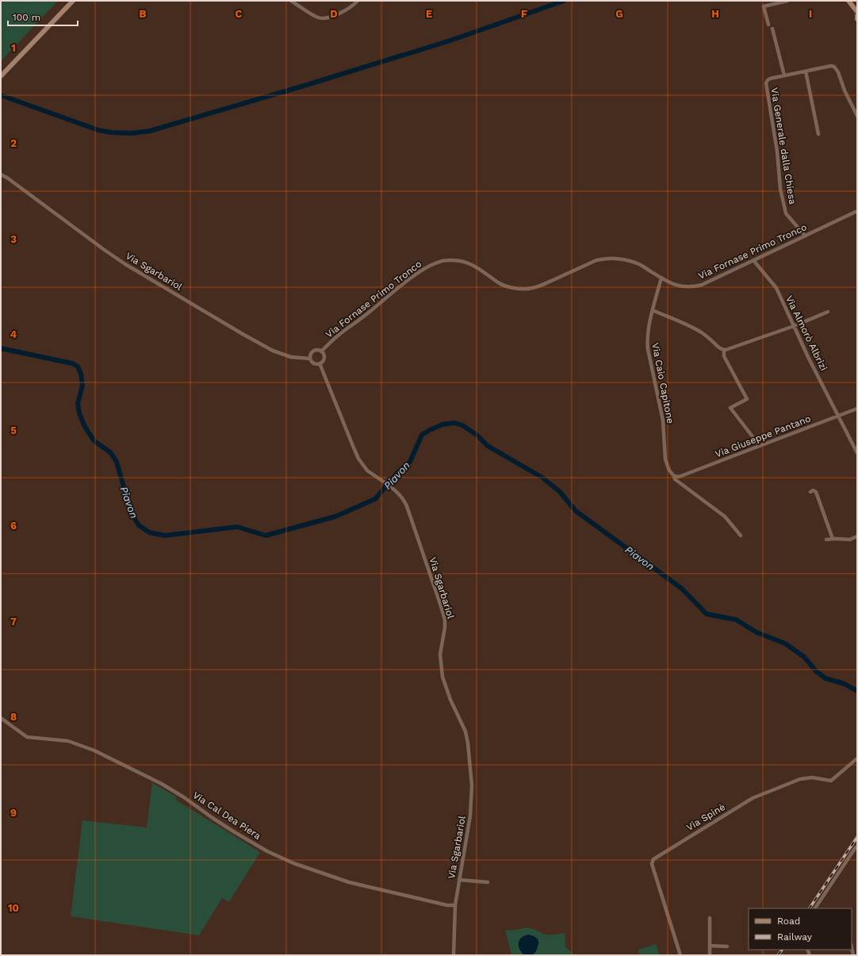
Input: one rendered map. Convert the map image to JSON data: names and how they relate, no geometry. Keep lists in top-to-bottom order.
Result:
{
  "streets": {
    "street": [
      "Via Generale dalla Chiesa",
      "Via Fornase Primo Tronco",
      "Via Sgarbariol",
      "Via Almorò Albrizi",
      "Via Caio Capitone",
      "Via Giuseppe Pantano",
      "Via Cal Dea Piera",
      "Via Spinè"
    ]
  },
  "crossings": [
    ["Via Generale dalla Chiesa", "Via Fornase Primo Tronco"],
    ["Via Fornase Primo Tronco", "Via Sgarbariol"],
    ["Via Fornase Primo Tronco", "Via Almorò Albrizi"],
    ["Via Fornase Primo Tronco", "Via Caio Capitone"],
    ["Via Sgarbariol", "Via Cal Dea Piera"],
    ["Via Almorò Albrizi", "Via Giuseppe Pantano"],
    ["Via Caio Capitone", "Via Giuseppe Pantano"]
  ],
  "water": ["Piavon"],
  "legend": ["Road", "Railway"],
  "scale_bar": "100 m",
  "grid": {
    "columns": [
      "B",
      "C",
      "D",
      "E",
      "F",
      "G",
      "H",
      "I"
    ],
    "rows": [
      "1",
      "2",
      "3",
      "4",
      "5",
      "6",
      "7",
      "8",
      "9",
      "10"
    ]
  }
}
